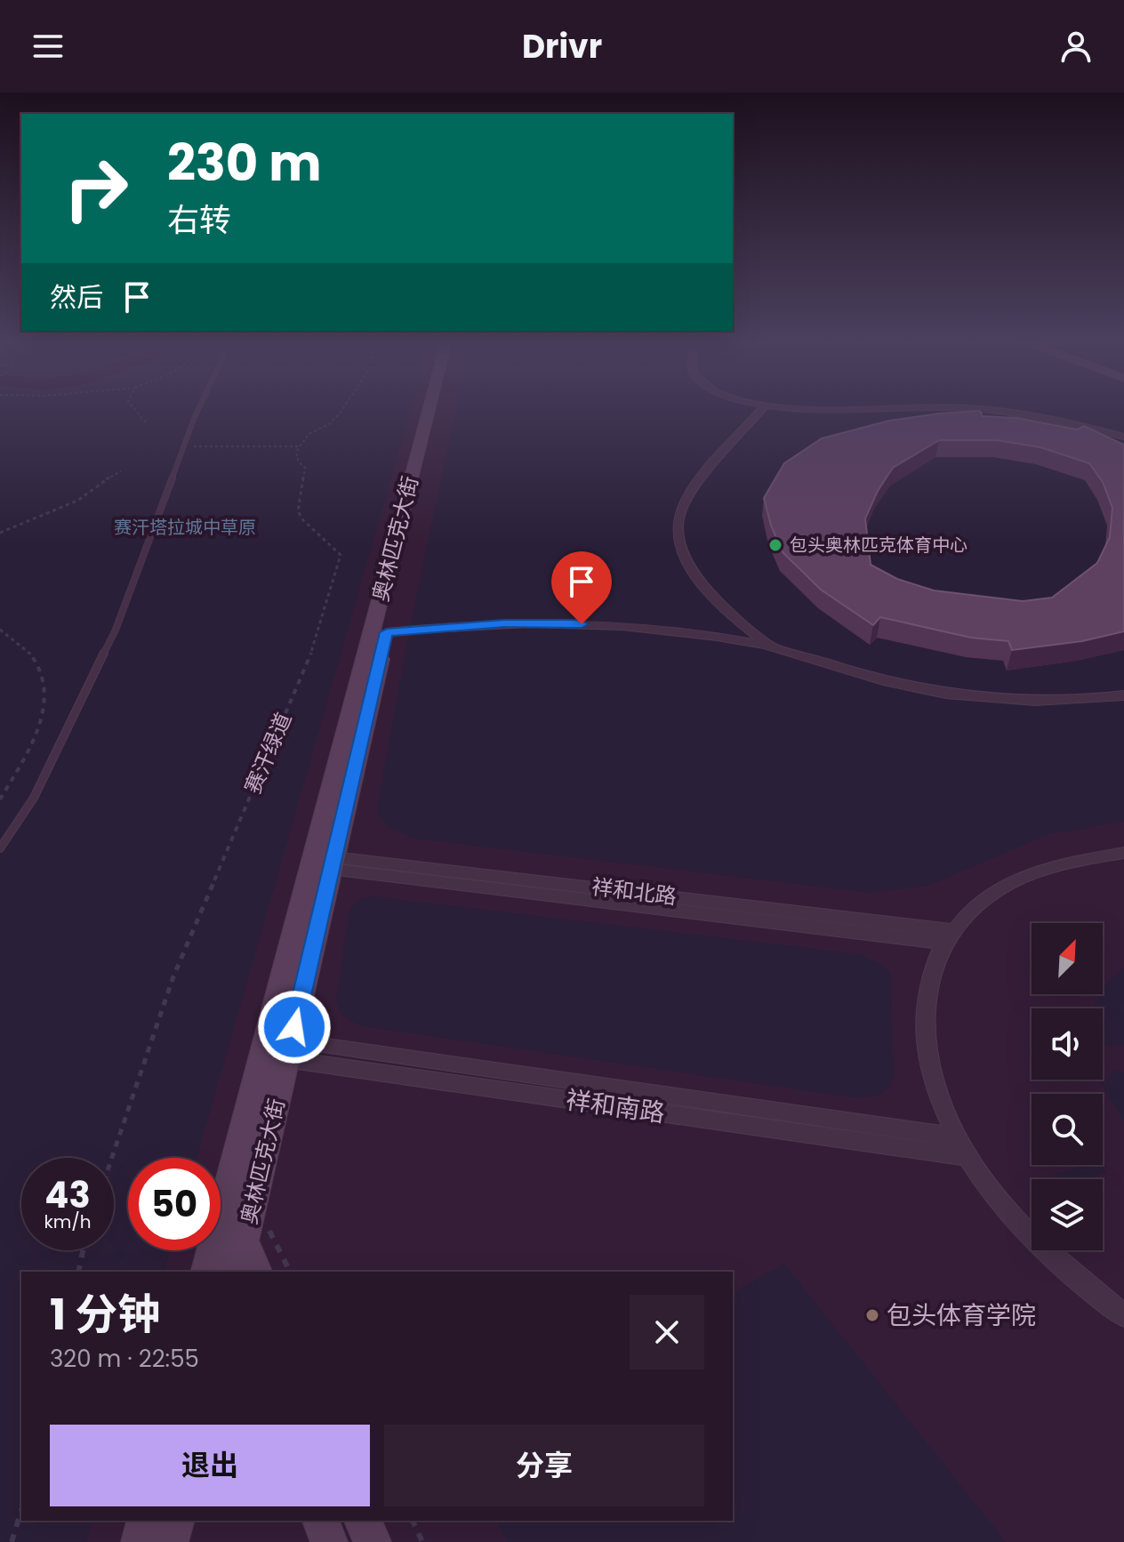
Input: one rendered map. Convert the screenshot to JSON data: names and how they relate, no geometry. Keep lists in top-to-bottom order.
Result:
{
  "streets": {
    "main road": ["奥林匹克大街"],
    "street": ["祥和北路", "祥和南路"],
    "path": ["赛汗绿道"]
  },
  "crossings": [
    ["奥林匹克大街", "祥和北路"],
    ["奥林匹克大街", "祥和南路"]
  ],
  "parks": ["赛汗塔拉城中草原"],
  "places": ["包头奥林匹克体育中心", "包头体育学院"],
  "north": "top right",
  "page": {
    "header": "Drivr",
    "turn": ["230 m", "右转"],
    "then": "然后",
    "speed": "43 km/h",
    "limit": "50",
    "heading": ["1 分钟", "320 m · 22:55"],
    "buttons": ["退出", "分享"]
  }
}
